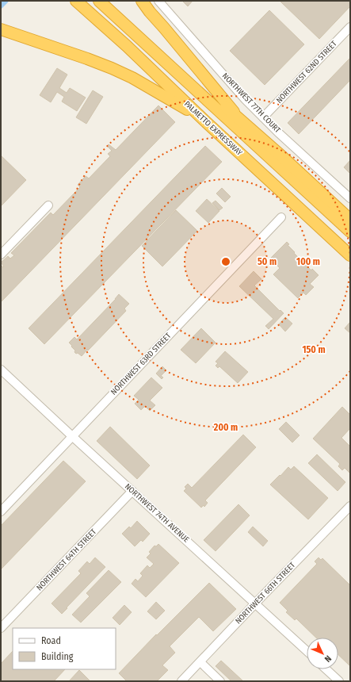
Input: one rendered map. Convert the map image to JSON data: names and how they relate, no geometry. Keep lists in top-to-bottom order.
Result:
{
  "streets": {
    "highway": ["PALMETTO EXPRESSWAY"],
    "street": [
      "NORTHWEST 62ND STREET",
      "NORTHWEST 77TH COURT",
      "NORTHWEST 63RD STREET",
      "NORTHWEST 74TH AVENUE",
      "NORTHWEST 64TH STREET",
      "NORTHWEST 66TH STREET"
    ]
  },
  "crossings": [
    ["NORTHWEST 62ND STREET", "NORTHWEST 77TH COURT"],
    ["NORTHWEST 63RD STREET", "NORTHWEST 74TH AVENUE"],
    ["NORTHWEST 74TH AVENUE", "NORTHWEST 64TH STREET"],
    ["NORTHWEST 74TH AVENUE", "NORTHWEST 66TH STREET"]
  ],
  "legend": ["Road", "Building"],
  "north": "bottom right",
  "rings": [
    "50 m",
    "100 m",
    "150 m",
    "200 m"
  ]
}
